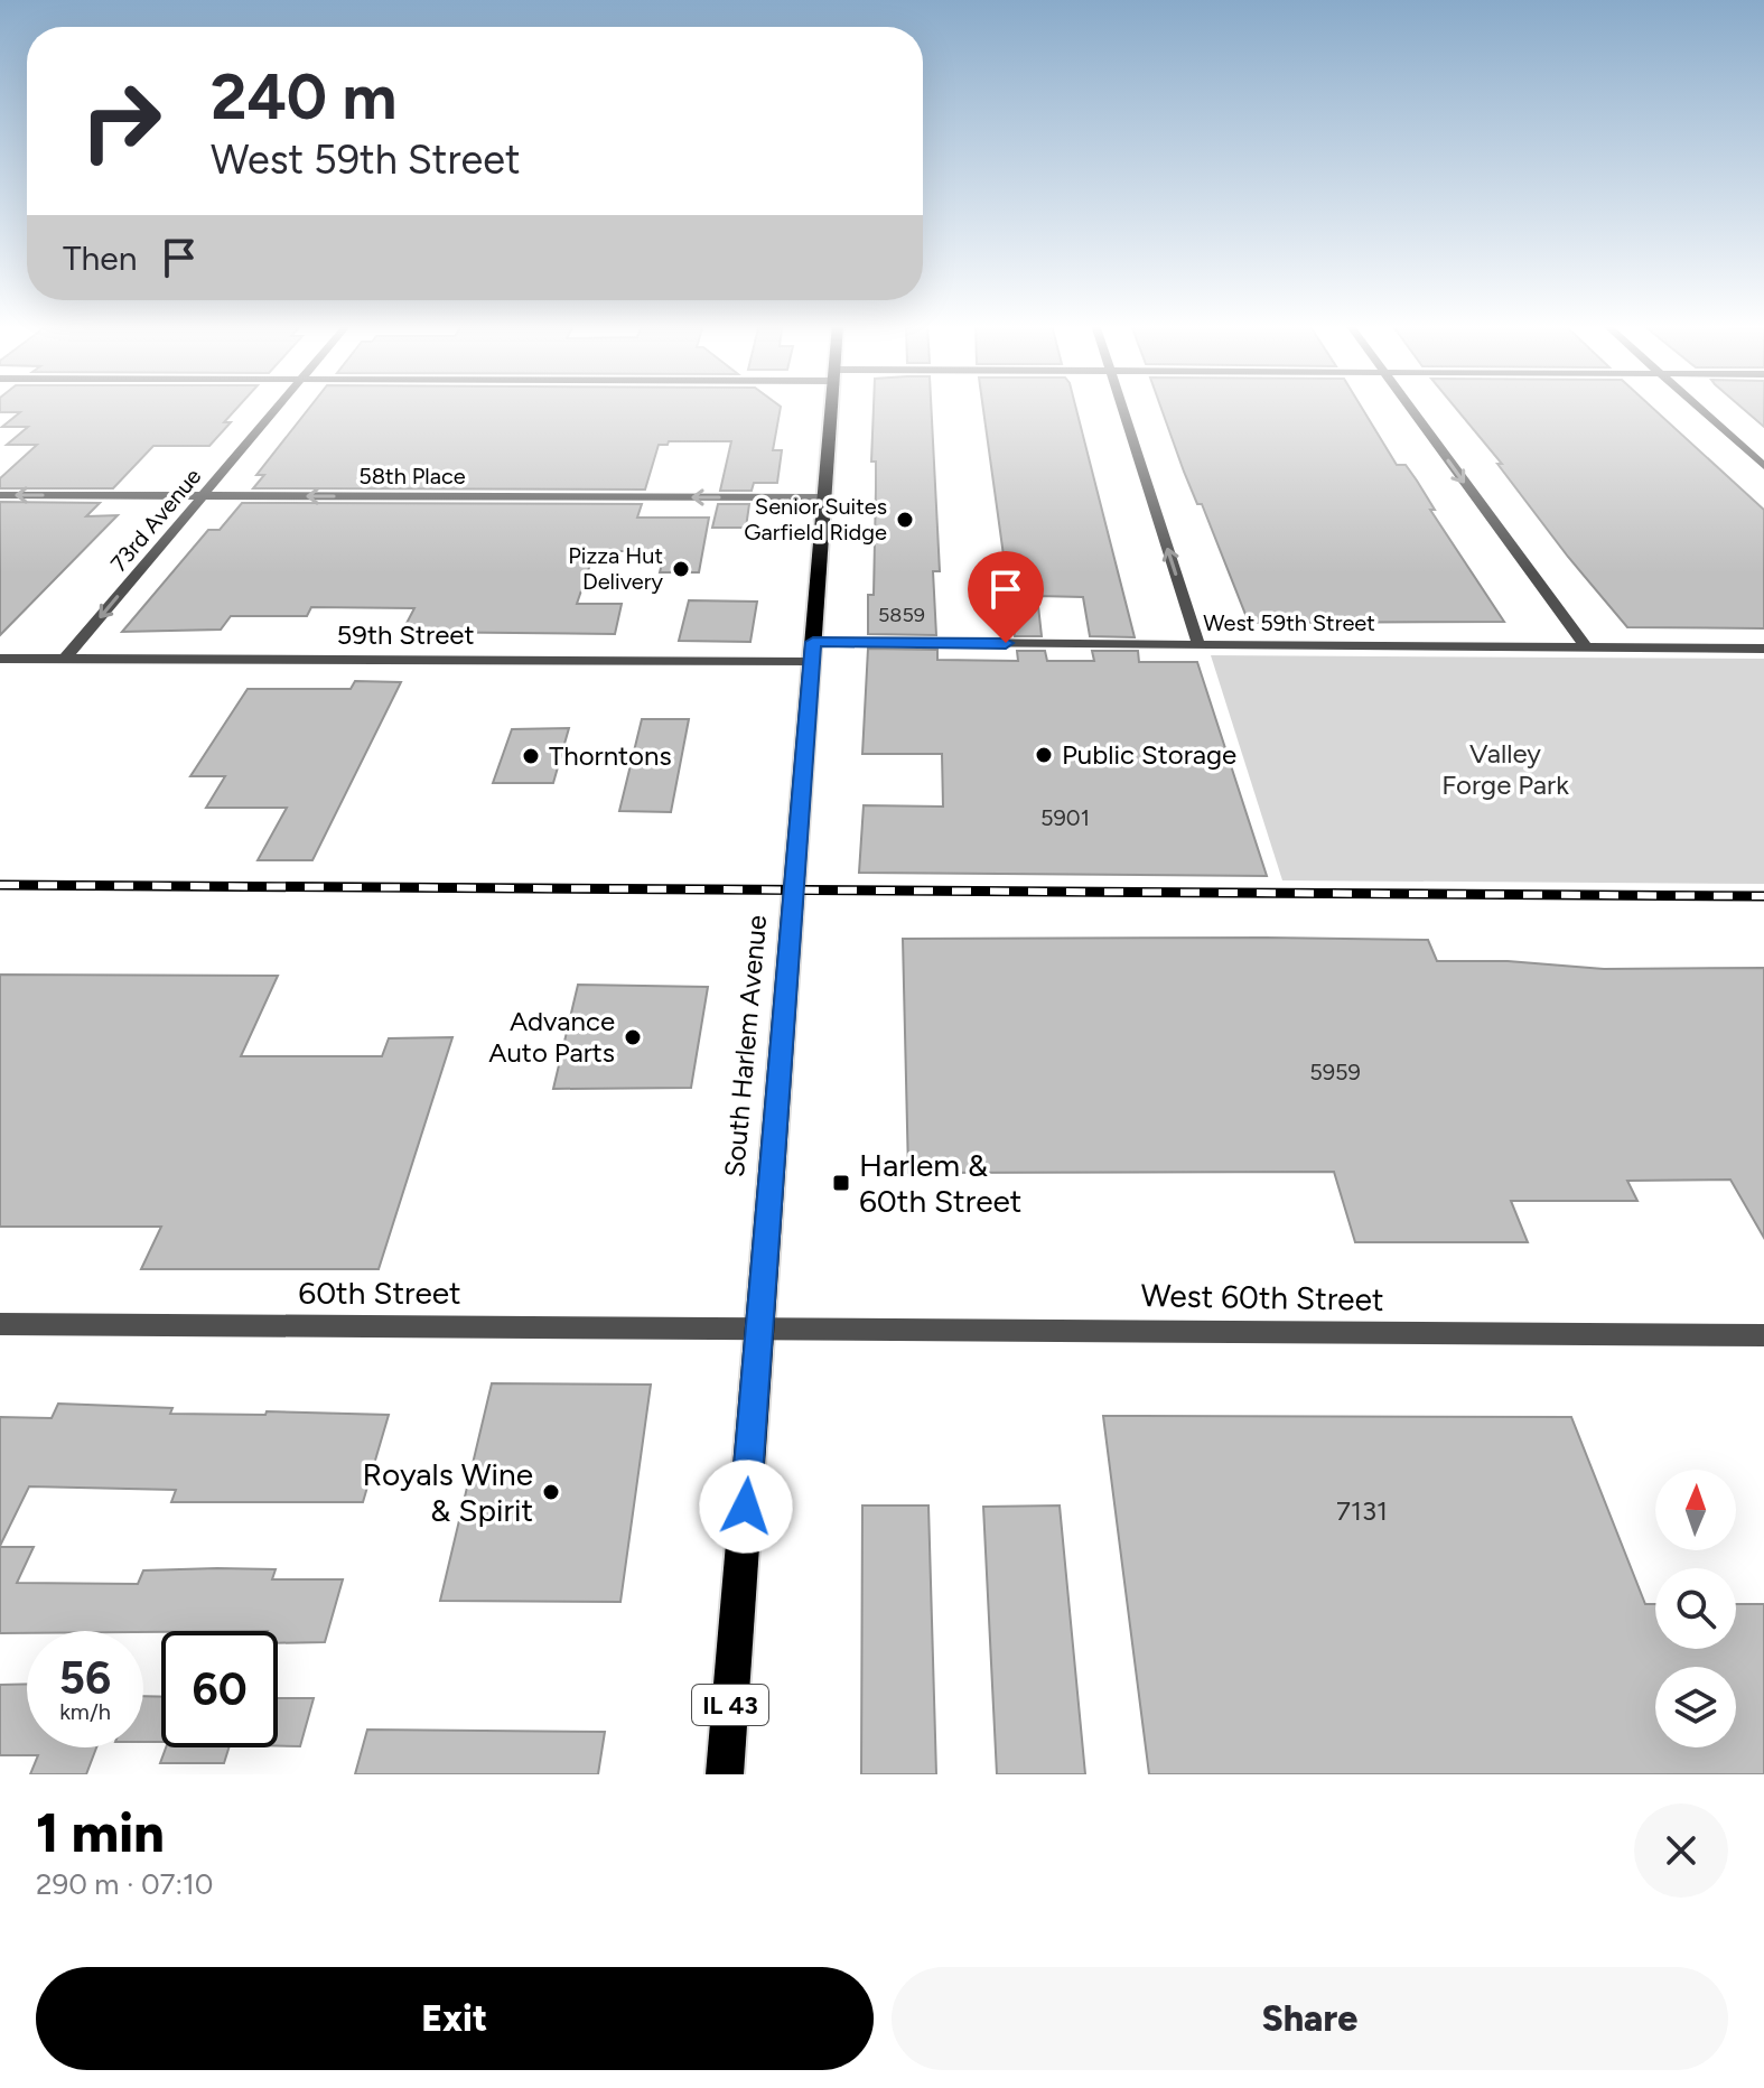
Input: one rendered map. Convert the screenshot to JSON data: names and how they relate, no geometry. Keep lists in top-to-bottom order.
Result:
{
  "streets": {
    "main road": ["South Harlem Avenue", "IL 43"],
    "street": [
      "58th Place",
      "73rd Avenue",
      "West 59th Street",
      "59th Street",
      "60th Street",
      "West 60th Street"
    ]
  },
  "crossings": [
    ["58th Place", "73rd Avenue"],
    ["58th Place", "South Harlem Avenue"],
    ["73rd Avenue", "59th Street"],
    ["West 59th Street", "59th Street"],
    ["West 59th Street", "South Harlem Avenue"],
    ["59th Street", "South Harlem Avenue"],
    ["South Harlem Avenue", "60th Street"],
    ["South Harlem Avenue", "West 60th Street"],
    ["60th Street", "West 60th Street"]
  ],
  "one_way": ["58th Place", "73rd Avenue"],
  "parks": ["Valley Forge Park"],
  "places": {
    "other": [
      "Senior Suites Garfield Ridge",
      "Pizza Hut Delivery",
      "Public Storage",
      "Thorntons",
      "Advance Auto Parts",
      "Royals Wine & Spirit"
    ],
    "transit": ["Harlem & 60th Street"]
  },
  "house_numbers": [
    "5859",
    "5901",
    "5959",
    "7131"
  ],
  "north": "top",
  "page": {
    "turn": ["240 m", "West 59th Street"],
    "then": "Then",
    "speed": "56 km/h",
    "limit": "60",
    "heading": ["1 min", "290 m · 07:10"],
    "buttons": ["Exit", "Share"]
  }
}
